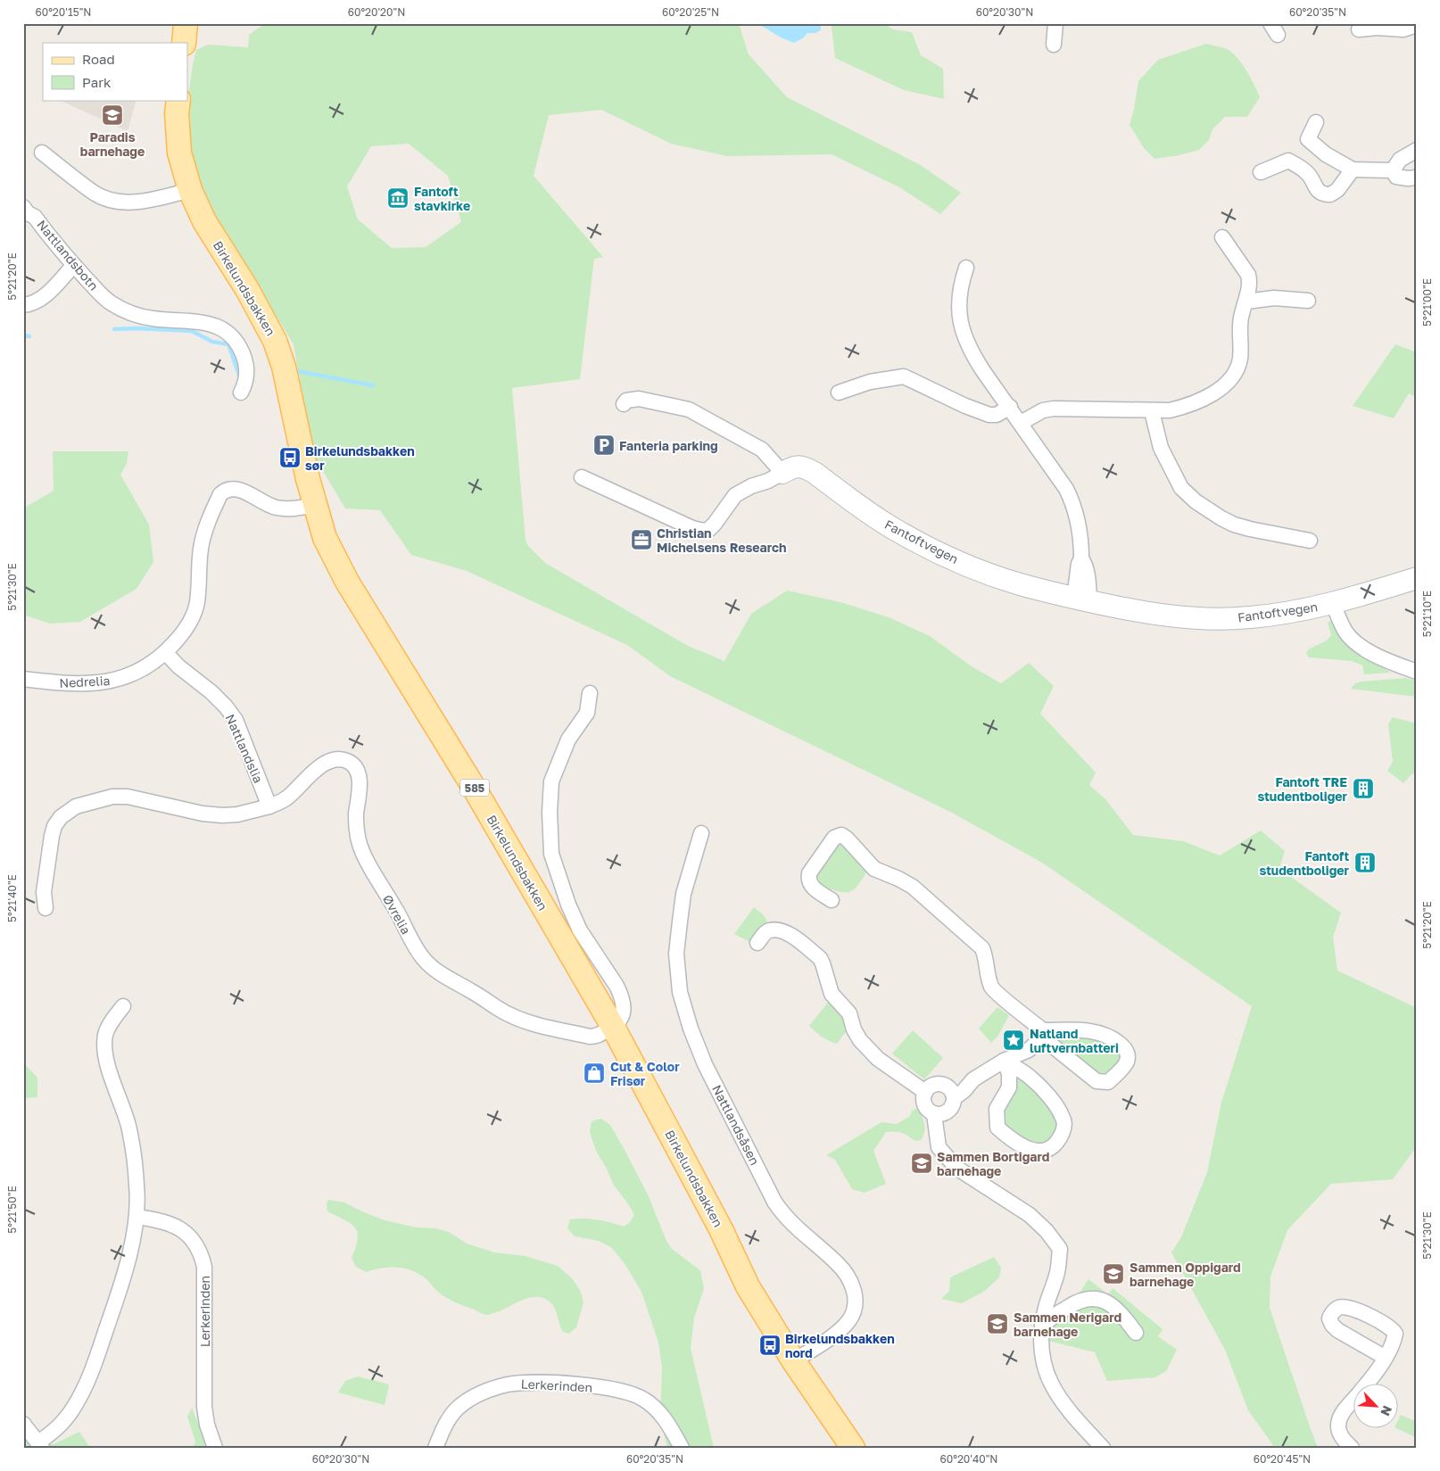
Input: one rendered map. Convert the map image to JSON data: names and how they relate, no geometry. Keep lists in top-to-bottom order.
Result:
{
  "streets": {
    "main road": ["Birkelundsbakken", "585"],
    "street": [
      "Nattlandsbotn",
      "Fantoftvegen",
      "Nedrelia",
      "Nattlandslia",
      "Øvrelia",
      "Nattlandsåsen",
      "Lerkerinden"
    ]
  },
  "crossings": [
    ["Birkelundsbakken", "Øvrelia"],
    ["Birkelundsbakken", "Nattlandsåsen"],
    ["Nedrelia", "Nattlandslia"],
    ["Nattlandslia", "Øvrelia"]
  ],
  "places": {
    "school or university": [
      "Paradis barnehage",
      "Sammen Bortigard barnehage",
      "Sammen Oppigard barnehage",
      "Sammen Nerigard barnehage"
    ],
    "museum": ["Fantoft stavkirke"],
    "parking": ["Fanteria parking"],
    "bus stop": ["Birkelundsbakken sør", "Birkelundsbakken nord"],
    "office": ["Christian Michelsens Research"],
    "building": ["Fantoft TRE studentboliger", "Fantoft studentboliger"],
    "place": ["Natland luftvernbatteri"],
    "shop": ["Cut & Color Frisør"]
  },
  "legend": ["Road", "Park"],
  "north": "bottom right",
  "coordinates": [
    "60°20'15\"N",
    "60°20'20\"N",
    "60°20'25\"N",
    "60°20'30\"N",
    "60°20'35\"N",
    "5°21'20\"E",
    "5°21'00\"E",
    "5°21'30\"E",
    "5°21'10\"E",
    "5°21'40\"E",
    "5°21'50\"E",
    "60°20'40\"N",
    "60°20'45\"N"
  ]
}
